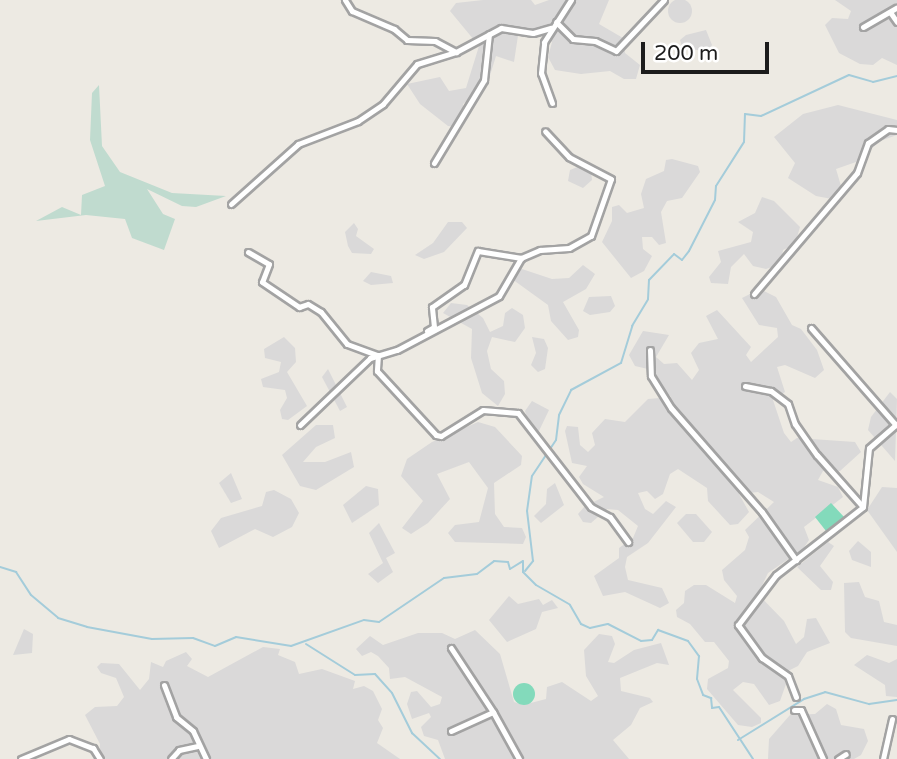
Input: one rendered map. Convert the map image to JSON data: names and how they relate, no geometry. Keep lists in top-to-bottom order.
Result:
{
  "scale_bar": "200 m"
}
